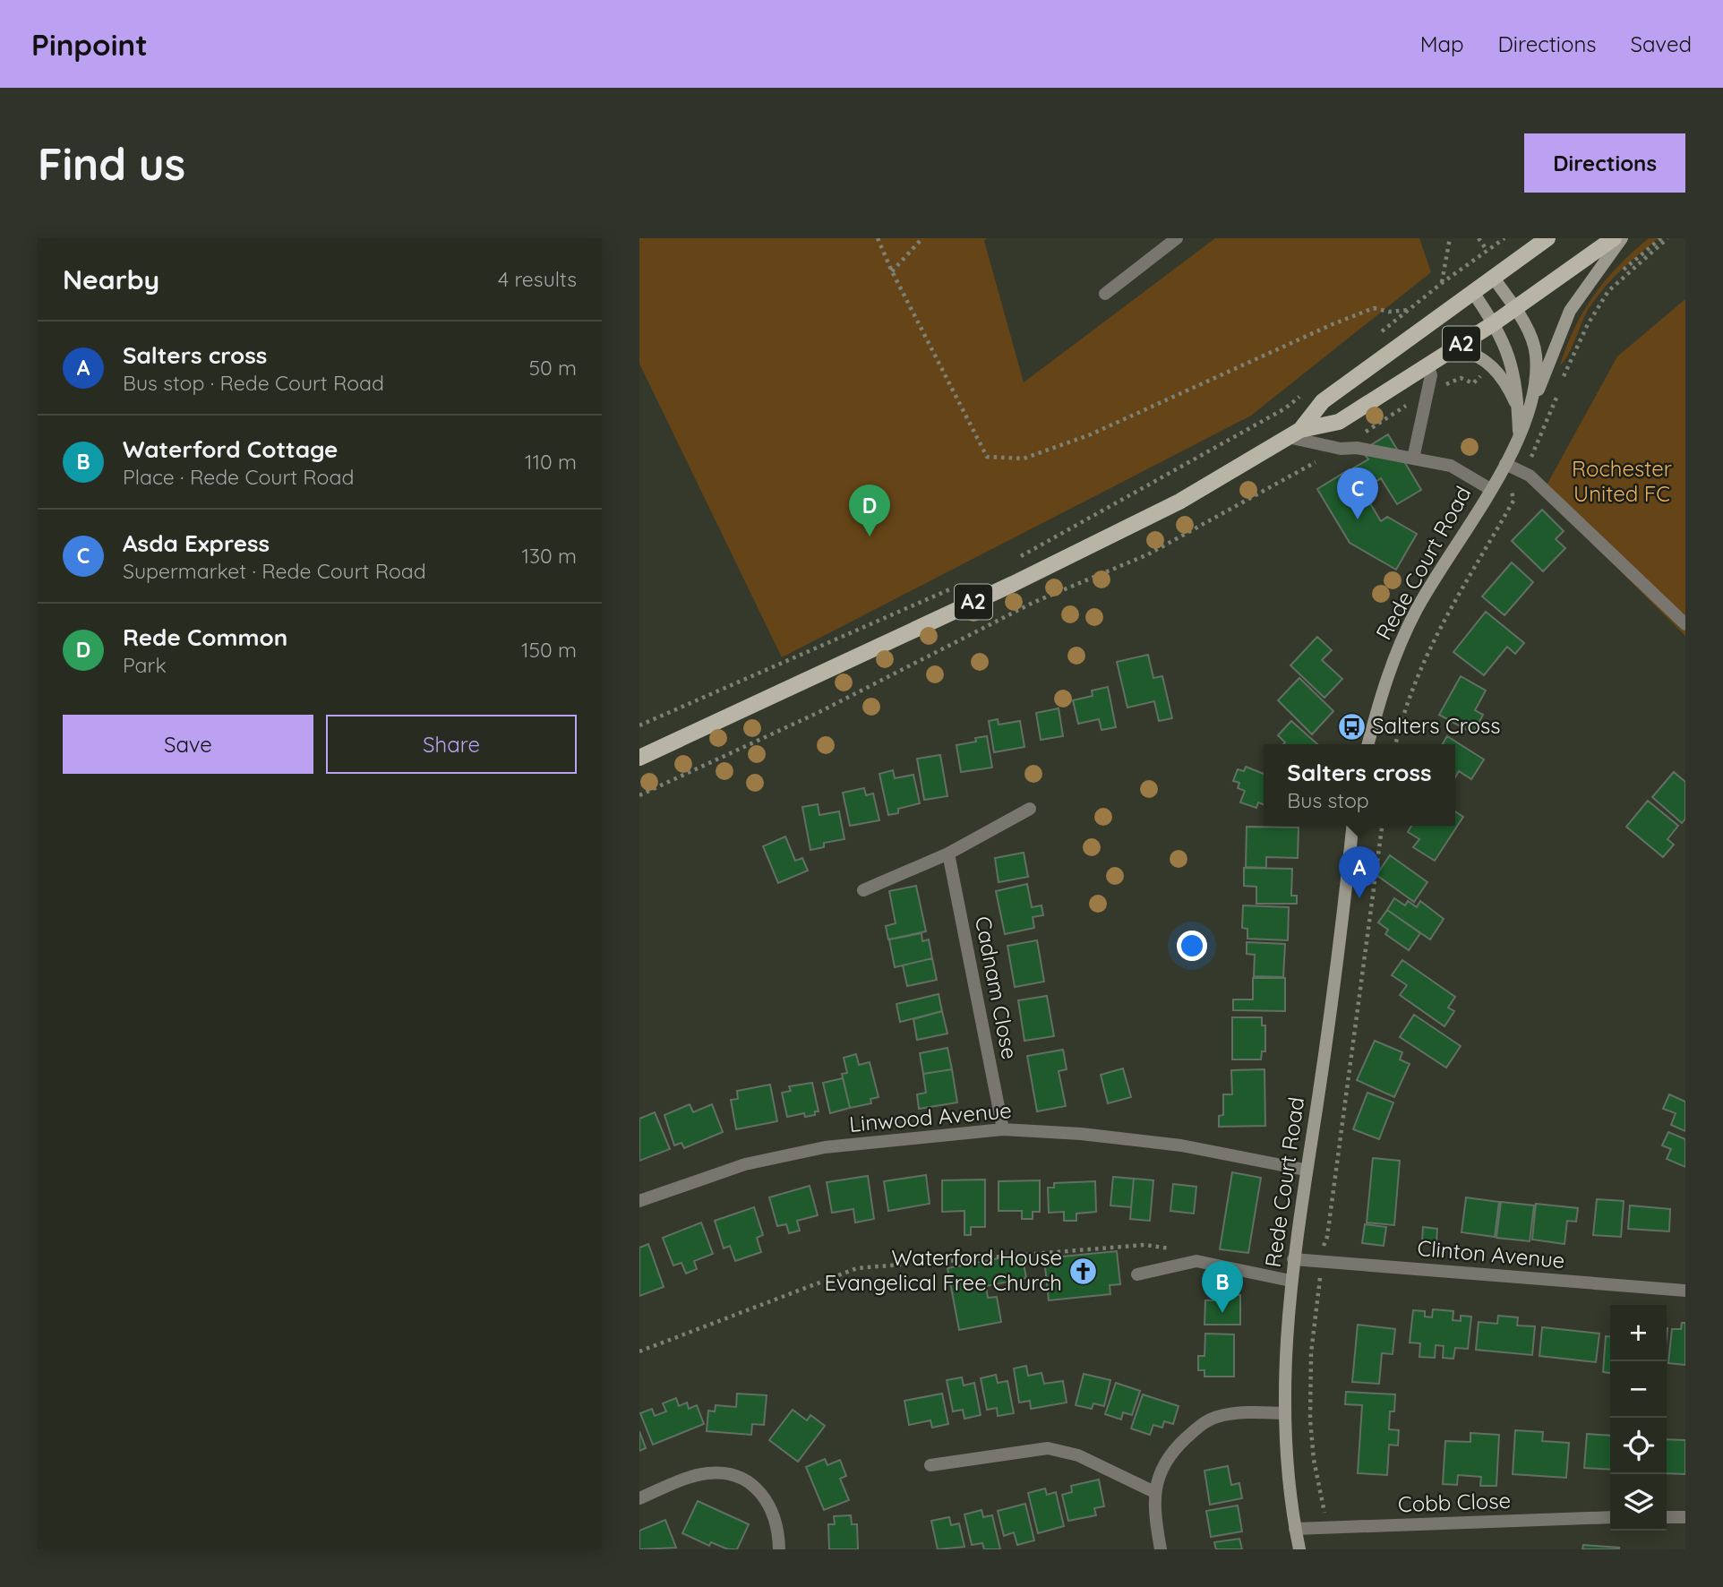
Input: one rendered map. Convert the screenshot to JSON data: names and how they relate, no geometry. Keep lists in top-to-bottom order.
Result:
{
  "streets": {
    "main road": ["A2", "Rede Court Road"],
    "street": [
      "Cadnam Close",
      "Linwood Avenue",
      "Clinton Avenue",
      "Cobb Close"
    ]
  },
  "crossings": [
    ["A2", "Rede Court Road"],
    ["Rede Court Road", "Linwood Avenue"],
    ["Rede Court Road", "Clinton Avenue"],
    ["Rede Court Road", "Cobb Close"],
    ["Cadnam Close", "Linwood Avenue"]
  ],
  "parks": ["Rochester United FC"],
  "places": {
    "bus stop": ["Salters Cross"],
    "church": ["Waterford House Evangelical Free Church"]
  },
  "page": {
    "header": "Pinpoint",
    "nav": ["Map", "Directions", "Saved"],
    "buttons": [
      "Directions",
      ["Save", "Share"]
    ],
    "title": "Find us",
    "heading": ["Nearby", "4 results"],
    "list": [
      {
        "mark": "A",
        "name": "Salters cross",
        "note": "Bus stop · Rede Court Road",
        "value": "50 m"
      },
      {
        "mark": "B",
        "name": "Waterford Cottage",
        "note": "Place · Rede Court Road",
        "value": "110 m"
      },
      {
        "mark": "C",
        "name": "Asda Express",
        "note": "Supermarket · Rede Court Road",
        "value": "130 m"
      },
      {
        "mark": "D",
        "name": "Rede Common",
        "note": "Park",
        "value": "150 m"
      }
    ],
    "pins": [
      "C",
      "D",
      "A",
      "B"
    ],
    "popup": ["Salters cross", "Bus stop"],
    "map_buttons": ["+", "−"]
  }
}
